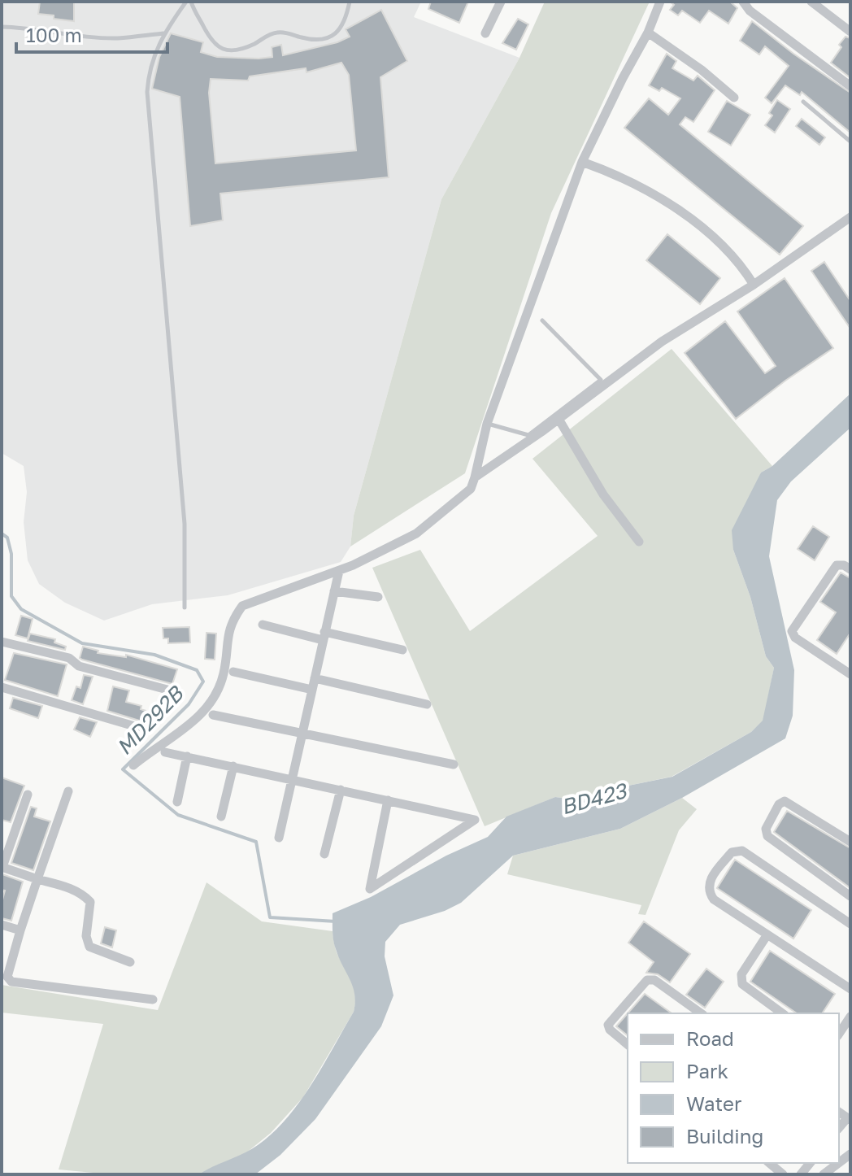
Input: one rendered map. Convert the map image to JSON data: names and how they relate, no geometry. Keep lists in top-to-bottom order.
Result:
{
  "water": ["MD292B", "BD423"],
  "legend": [
    "Road",
    "Park",
    "Water",
    "Building"
  ],
  "scale_bar": "100 m"
}
